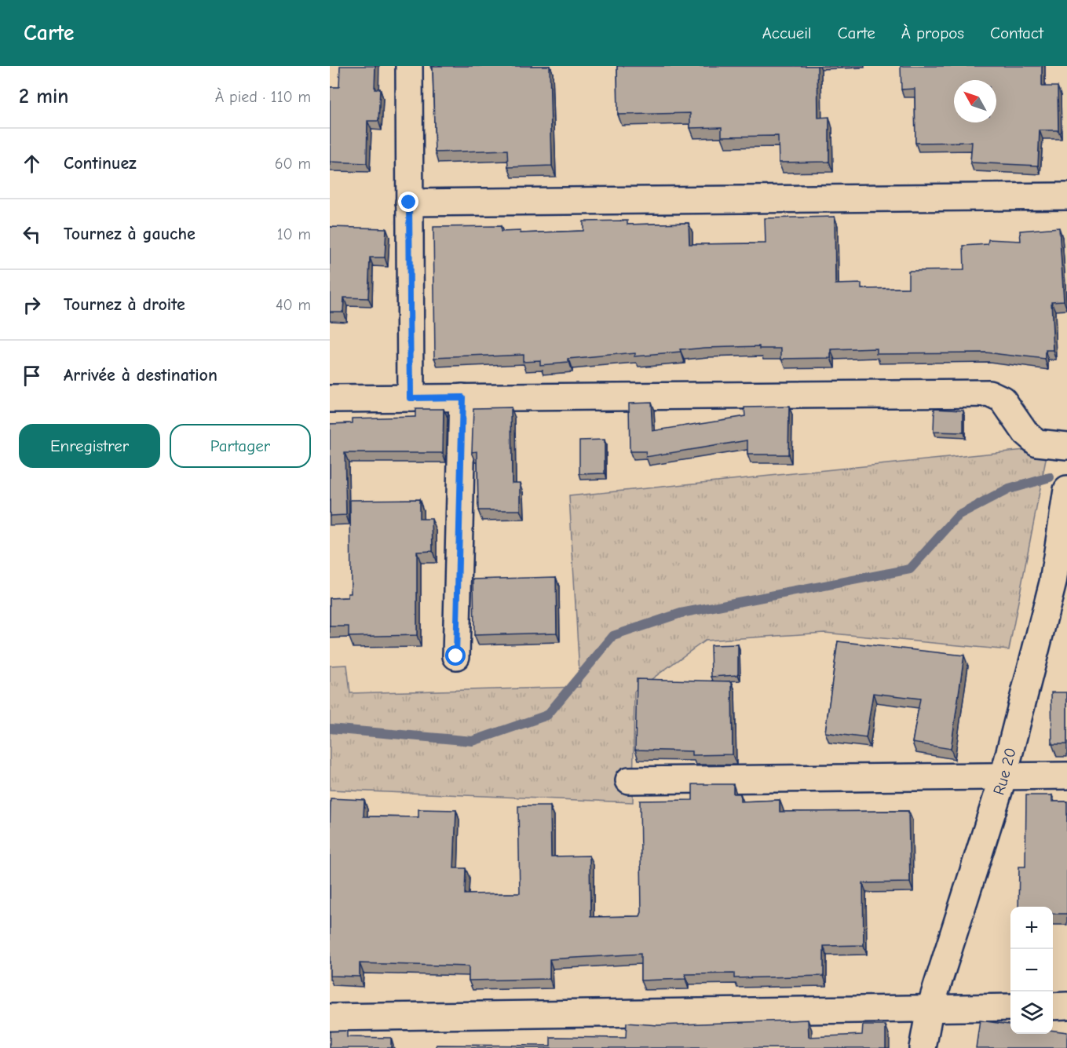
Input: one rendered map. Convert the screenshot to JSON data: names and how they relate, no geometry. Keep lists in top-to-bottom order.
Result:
{
  "streets": {
    "street": ["Rue 20"]
  },
  "north": "top left",
  "page": {
    "header": "Carte",
    "nav": [
      "Accueil",
      "Carte",
      "À propos",
      "Contact"
    ],
    "heading": ["2 min", "À pied · 110 m"],
    "list": [
      ["Continuez", "60 m"],
      ["Tournez à gauche", "10 m"],
      ["Tournez à droite", "40 m"],
      "Arrivée à destination"
    ],
    "buttons": ["Enregistrer", "Partager"],
    "map_buttons": ["+", "−"]
  }
}
